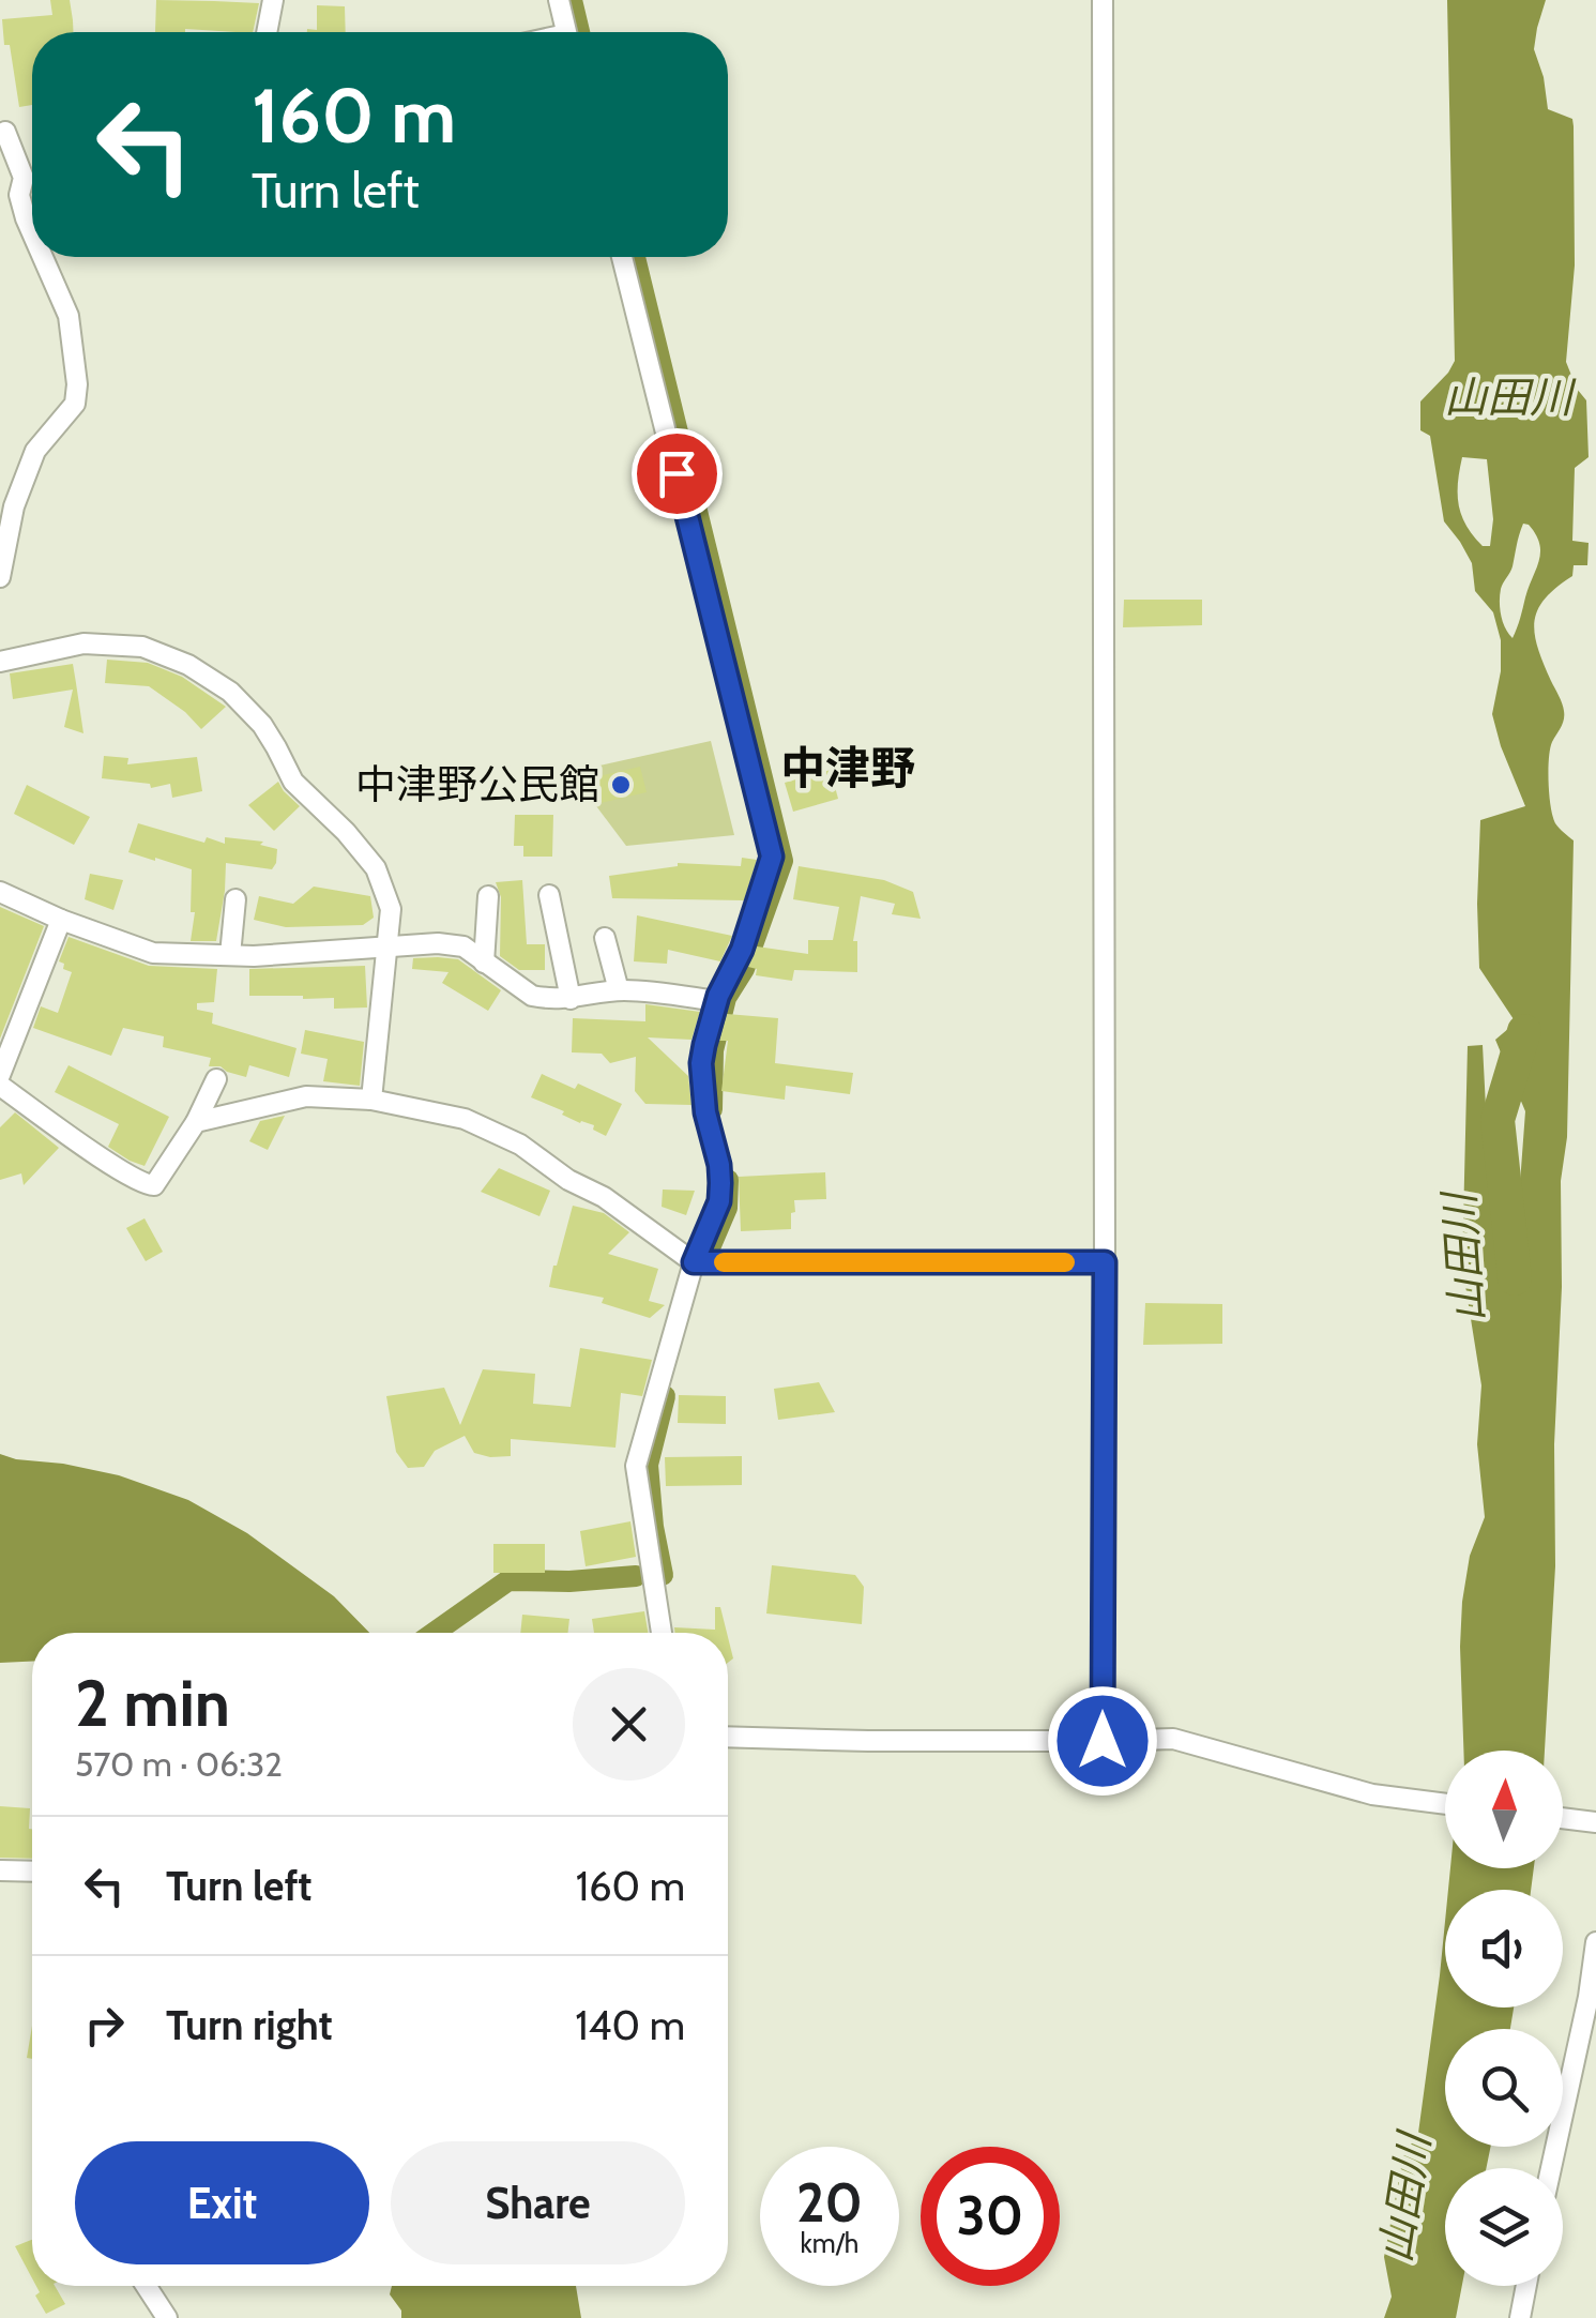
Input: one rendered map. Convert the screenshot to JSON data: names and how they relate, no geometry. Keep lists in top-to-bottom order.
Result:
{
  "districts": ["中津野"],
  "water": ["山田川"],
  "places": ["中津野公民館"],
  "north": "top",
  "page": {
    "turn": ["160 m", "Turn left"],
    "heading": ["2 min", "570 m · 06:32"],
    "list": [
      {
        "name": "Turn left",
        "value": "160 m"
      },
      {
        "name": "Turn right",
        "value": "140 m"
      }
    ],
    "buttons": ["Exit", "Share"],
    "speed": "20 km/h",
    "limit": "30"
  }
}
